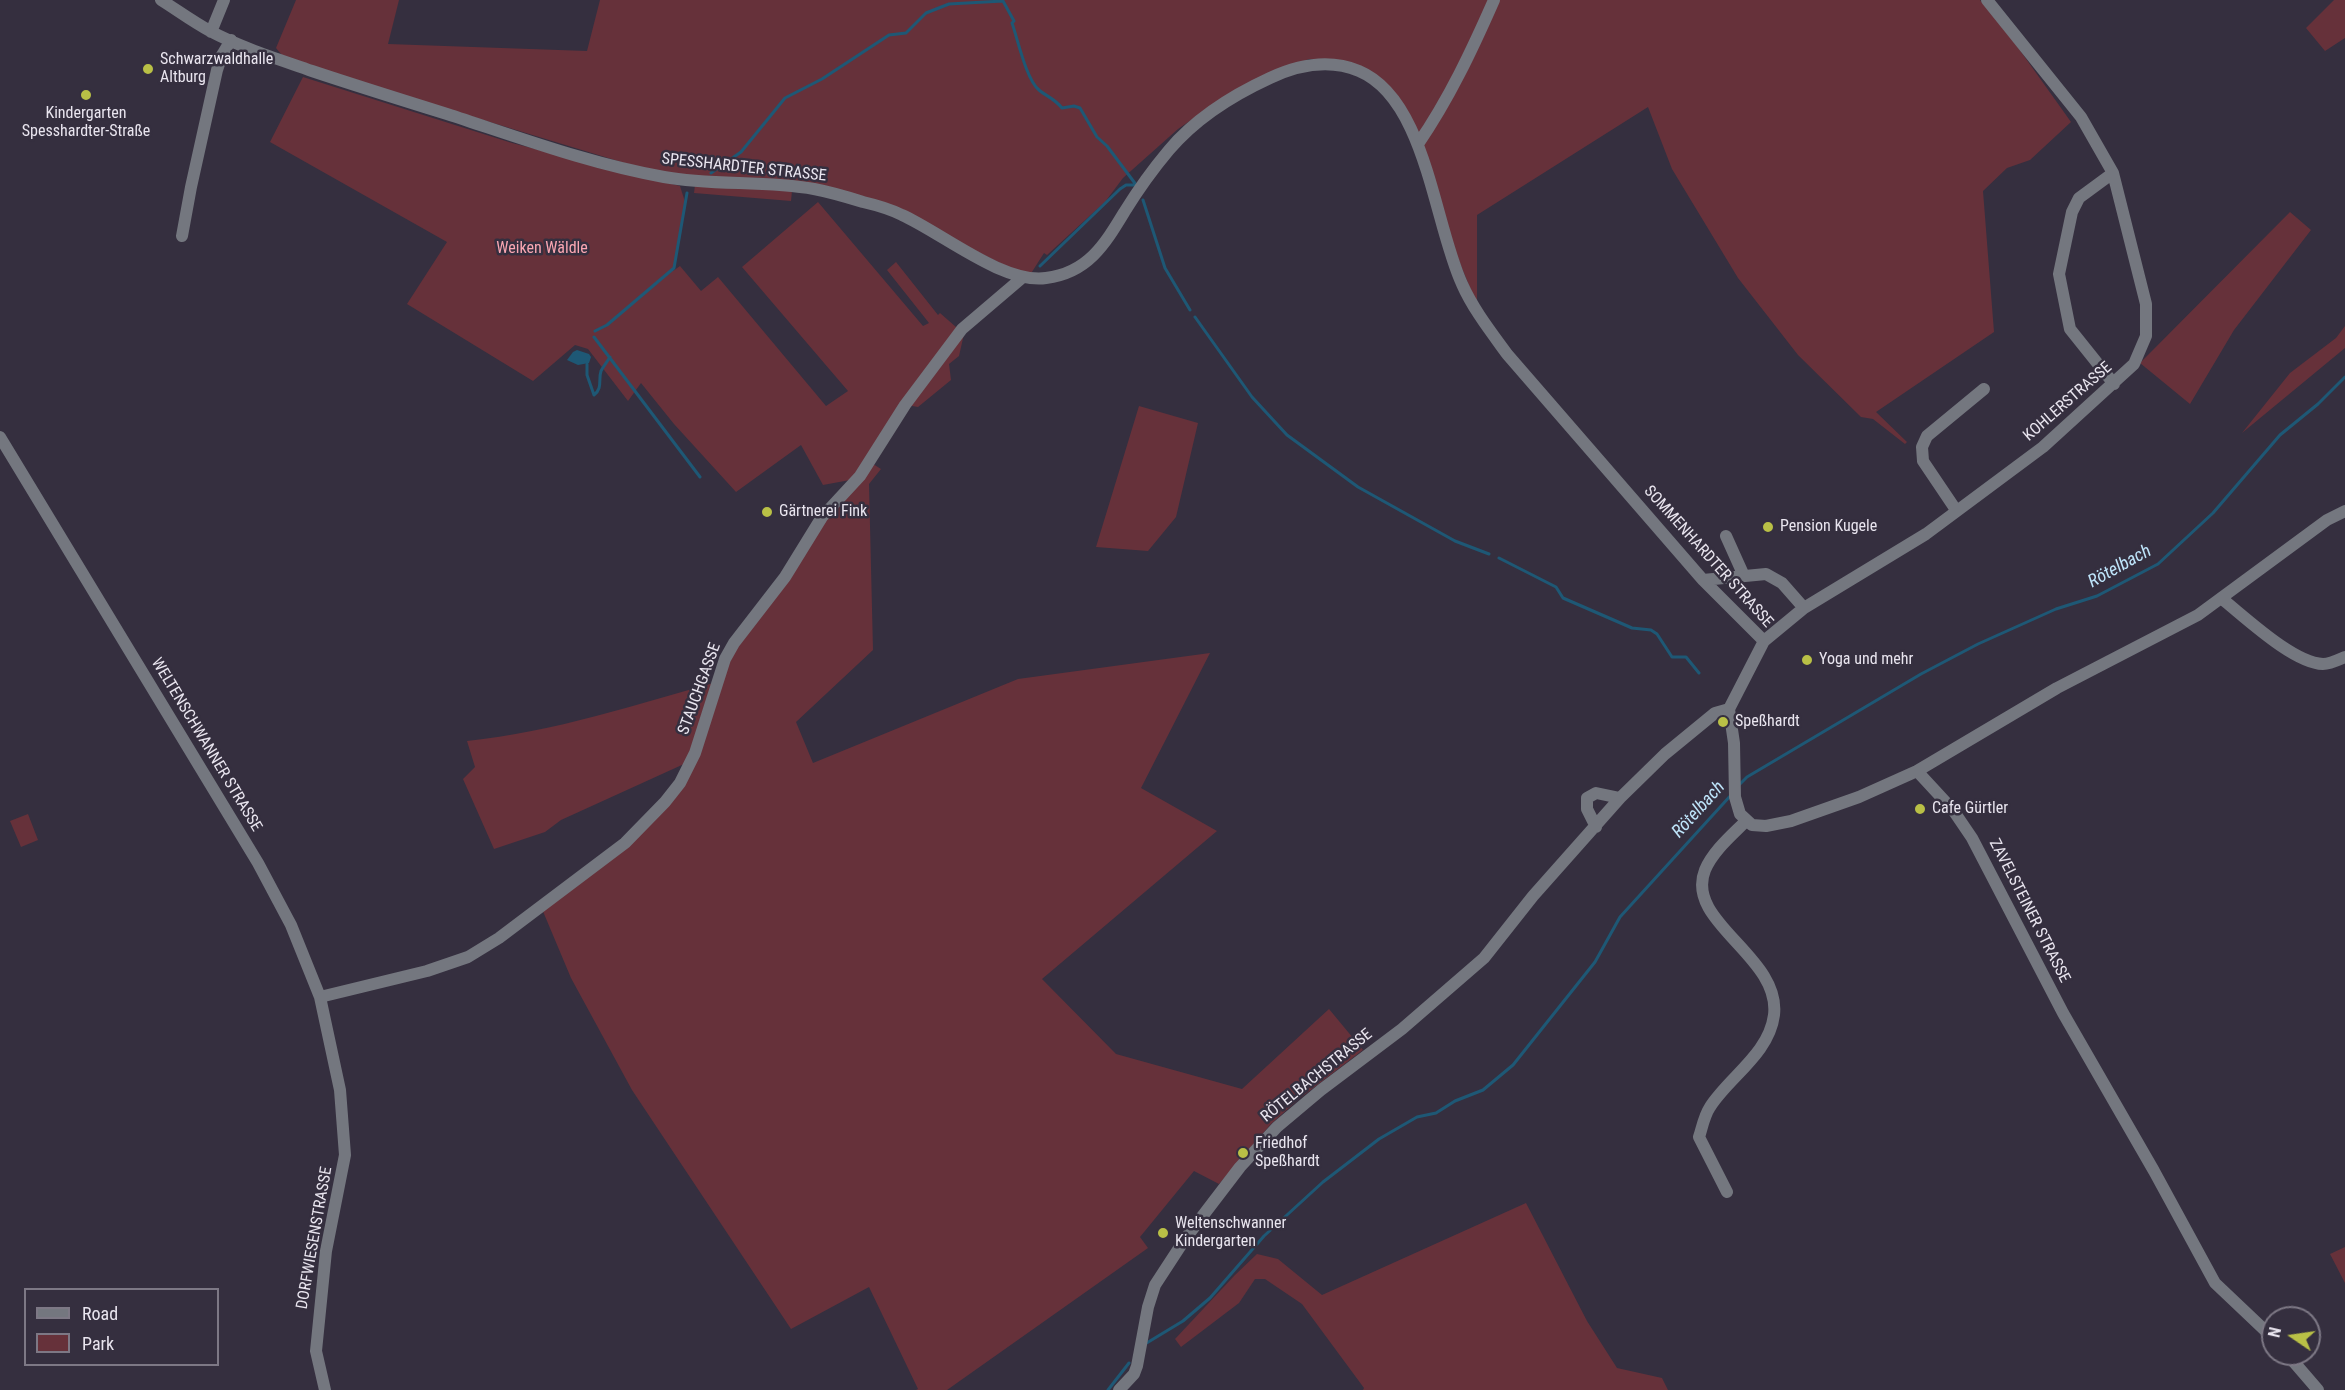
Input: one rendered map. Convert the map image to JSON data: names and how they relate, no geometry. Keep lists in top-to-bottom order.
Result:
{
  "streets": {
    "street": [
      "SPESSHARDTER STRASSE",
      "KOHLERSTRASSE",
      "SOMMENHARDTER STRASSE",
      "STAUCHGASSE",
      "WELTENSCHWANNER STRASSE",
      "ZAVELSTEINER STRASSE",
      "RÖTELBACHSTRASSE",
      "DORFWIESENSTRASSE"
    ]
  },
  "crossings": [
    ["SPESSHARDTER STRASSE", "SOMMENHARDTER STRASSE"],
    ["SPESSHARDTER STRASSE", "STAUCHGASSE"],
    ["KOHLERSTRASSE", "SOMMENHARDTER STRASSE"],
    ["SOMMENHARDTER STRASSE", "RÖTELBACHSTRASSE"],
    ["STAUCHGASSE", "WELTENSCHWANNER STRASSE"],
    ["WELTENSCHWANNER STRASSE", "DORFWIESENSTRASSE"]
  ],
  "water": ["Rötelbach"],
  "parks": ["Weiken Wäldle"],
  "places": [
    "Schwarzwaldhalle Altburg",
    "Kindergarten Spesshardter-Straße",
    "Gärtnerei Fink",
    "Pension Kugele",
    "Yoga und mehr",
    "Speßhardt",
    "Cafe Gürtler",
    "Friedhof Speßhardt",
    "Weltenschwanner Kindergarten"
  ],
  "legend": ["Road", "Park"],
  "north": "left"
}
